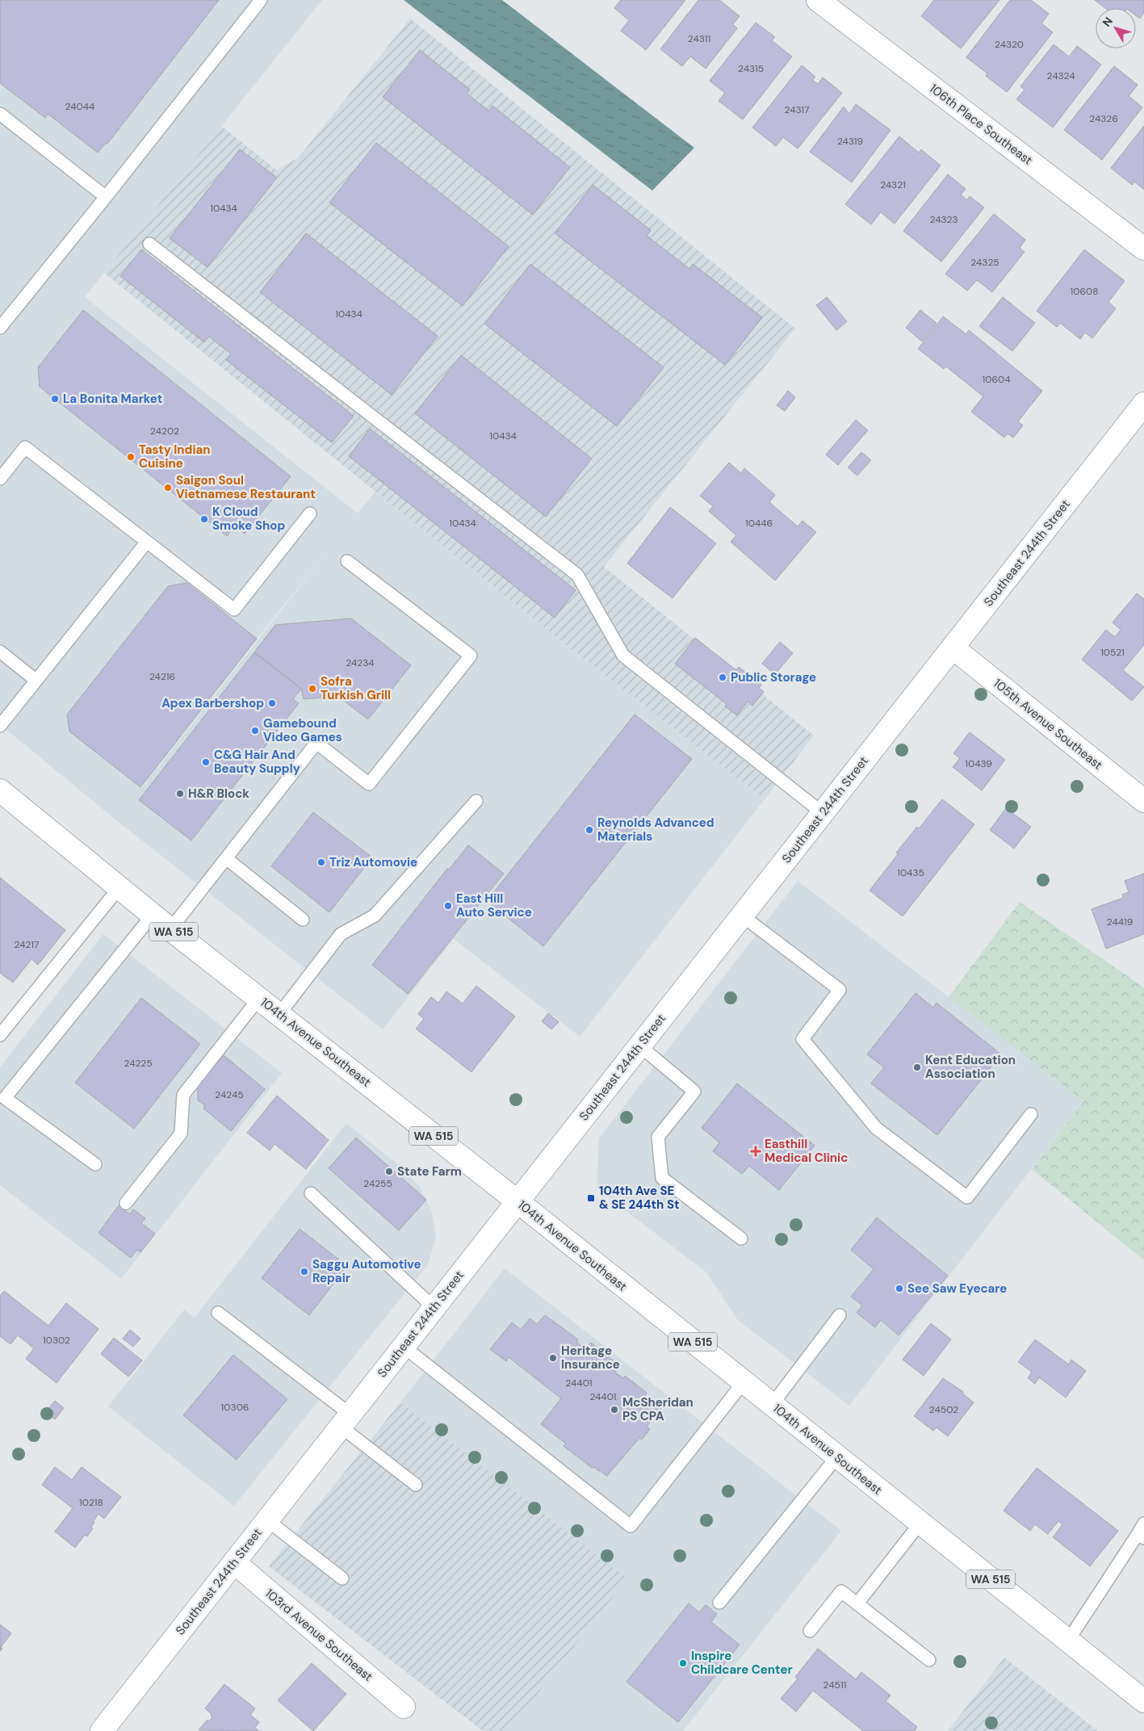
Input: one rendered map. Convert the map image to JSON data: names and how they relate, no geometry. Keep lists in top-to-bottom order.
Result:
{
  "streets": {
    "street": [
      "106th Place Southeast",
      "Southeast 244th Street",
      "105th Avenue Southeast",
      "WA 515",
      "104th Avenue Southeast",
      "103rd Avenue Southeast"
    ]
  },
  "crossings": [
    ["Southeast 244th Street", "105th Avenue Southeast"],
    ["Southeast 244th Street", "104th Avenue Southeast"],
    ["Southeast 244th Street", "103rd Avenue Southeast"]
  ],
  "places": {
    "other": [
      "La Bonita Market",
      "Tasty Indian Cuisine",
      "Saigon Soul Vietnamese Restaurant",
      "K Cloud Smoke Shop",
      "Public Storage",
      "Sofra Turkish Grill",
      "Apex Barbershop",
      "Gamebound Video Games",
      "C&G Hair And Beauty Supply",
      "H&R Block",
      "Reynolds Advanced Materials",
      "Triz Automovie",
      "East Hill Auto Service",
      "Kent Education Association",
      "State Farm",
      "Saggu Automotive Repair",
      "See Saw Eyecare",
      "Heritage Insurance",
      "McSheridan PS CPA",
      "Inspire Childcare Center"
    ],
    "health": ["Easthill Medical Clinic"],
    "transit": ["104th Ave SE & SE 244th St"]
  },
  "house_numbers": [
    "24311",
    "24320",
    "24315",
    "24324",
    "24044",
    "24317",
    "24326",
    "24319",
    "24321",
    "10434",
    "24323",
    "24325",
    "10608",
    "10434",
    "10604",
    "24202",
    "10434",
    "10434",
    "10446",
    "10521",
    "24234",
    "24216",
    "10439",
    "10435",
    "24419",
    "24217",
    "24225",
    "24245",
    "24255",
    "10302",
    "24401",
    "24401",
    "10306",
    "24502",
    "10218",
    "24511"
  ],
  "north": "top left"
}
